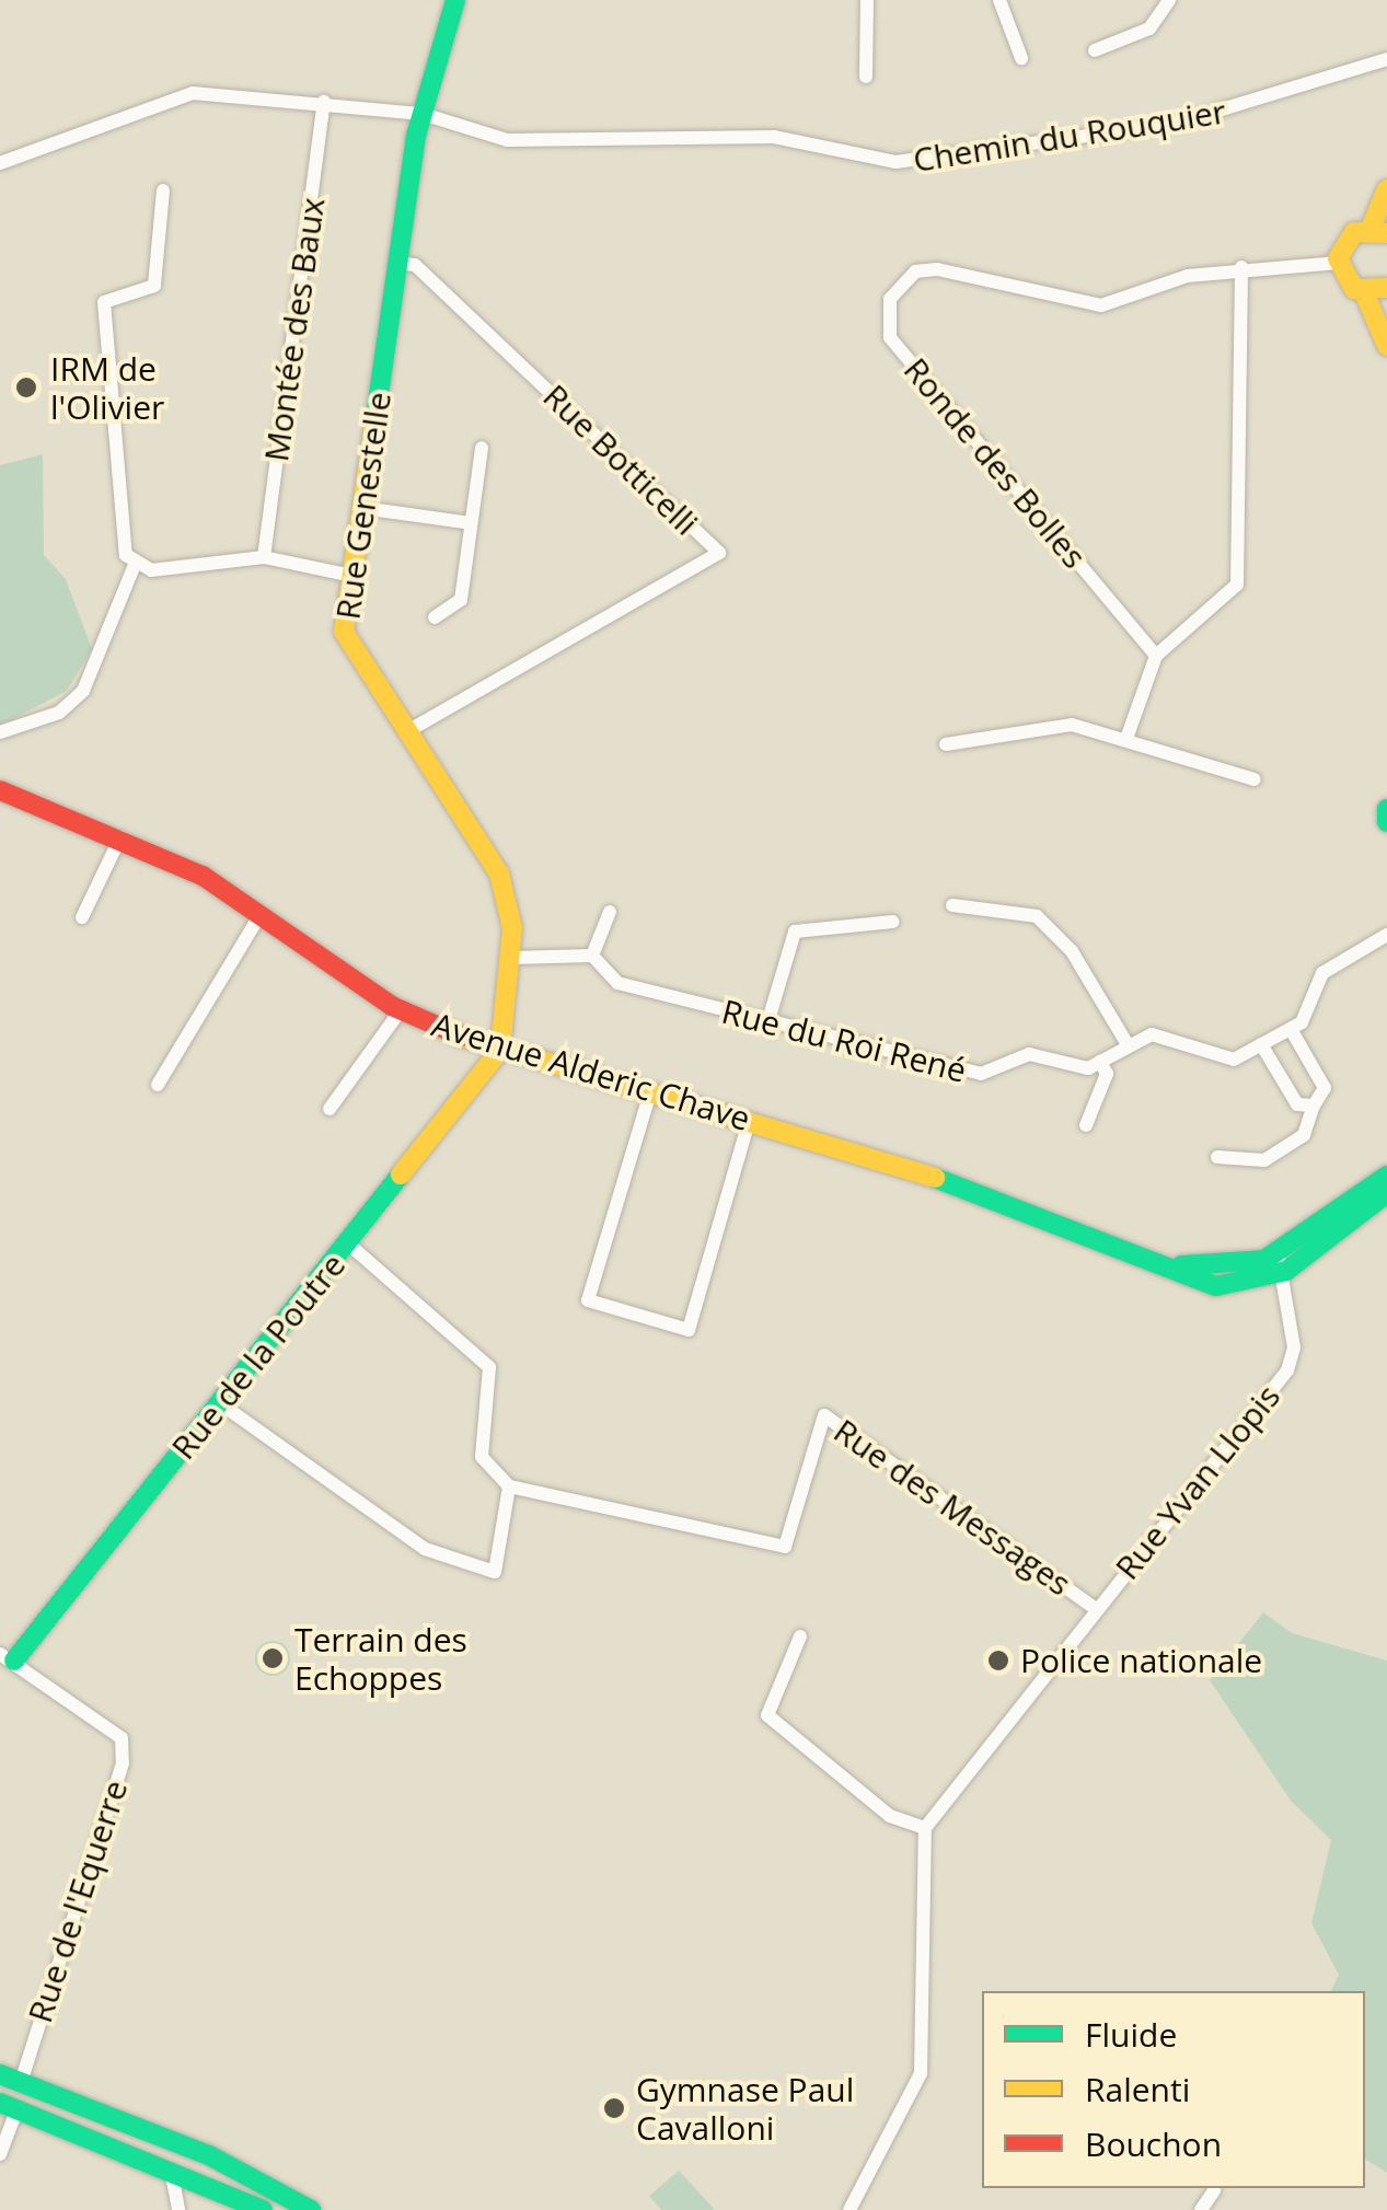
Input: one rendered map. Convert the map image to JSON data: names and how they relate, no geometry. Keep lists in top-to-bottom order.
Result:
{
  "streets": {
    "street": [
      "Chemin du Rouquier",
      "Montée des Baux",
      "Rue Botticelli",
      "Ronde des Bolles",
      "Rue Genestelle",
      "Rue du Roi René",
      "Avenue Alderic Chave",
      "Rue de la Poutre",
      "Rue Yvan Llopis",
      "Rue des Messages",
      "Rue de l'Equerre"
    ]
  },
  "crossings": [
    ["Chemin du Rouquier", "Montée des Baux"],
    ["Chemin du Rouquier", "Rue Genestelle"],
    ["Rue Botticelli", "Rue Genestelle"],
    ["Rue Genestelle", "Avenue Alderic Chave"],
    ["Rue Genestelle", "Rue de la Poutre"],
    ["Avenue Alderic Chave", "Rue de la Poutre"],
    ["Avenue Alderic Chave", "Rue Yvan Llopis"],
    ["Rue de la Poutre", "Rue de l'Equerre"],
    ["Rue Yvan Llopis", "Rue des Messages"]
  ],
  "places": [
    "IRM de l'Olivier",
    "Terrain des Echoppes",
    "Police nationale",
    "Gymnase Paul Cavalloni"
  ],
  "legend": ["Fluide", "Ralenti", "Bouchon"]
}
